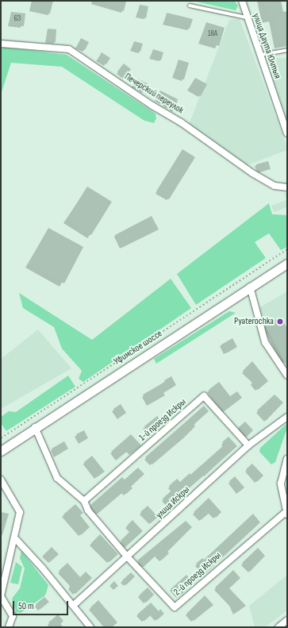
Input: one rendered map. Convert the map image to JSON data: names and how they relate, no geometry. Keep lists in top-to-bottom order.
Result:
{
  "streets": {
    "main road": ["Уфимское шоссе"],
    "street": [
      "улица Даута Юлтыя",
      "Печерский переулок",
      "1-й проезд Искры",
      "улица Искры",
      "2-й проезд Искры"
    ]
  },
  "crossings": [
    ["1-й проезд Искры", "улица Искры"],
    ["улица Искры", "2-й проезд Искры"]
  ],
  "places": ["Pyaterochka"],
  "house_numbers": ["63", "18А"],
  "scale_bar": "50 m"
}
